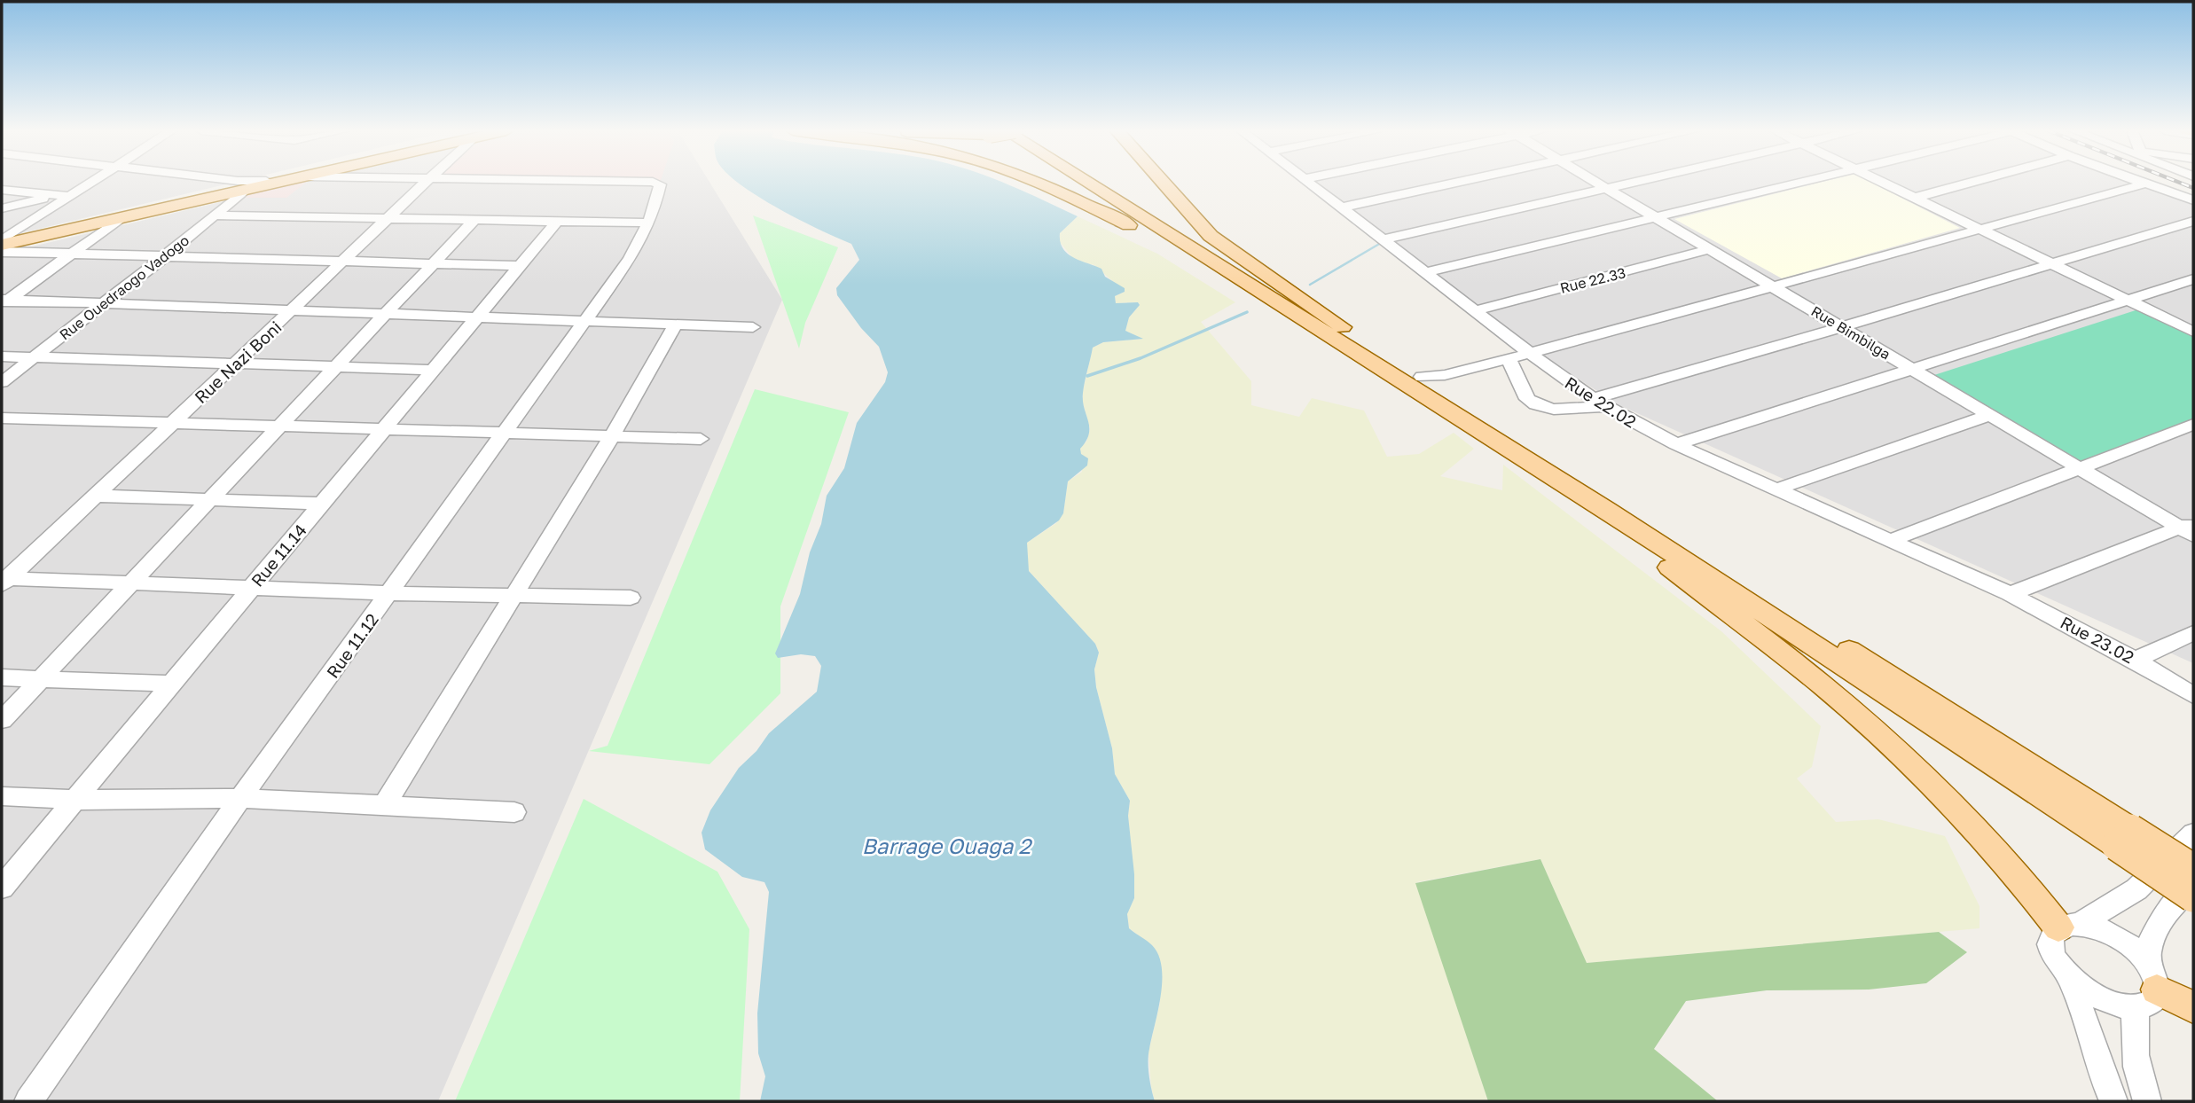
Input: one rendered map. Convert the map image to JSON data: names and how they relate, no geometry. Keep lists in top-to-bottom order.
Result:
{
  "streets": {
    "street": [
      "Rue 22.33",
      "Rue Ouedraogo Vadogo",
      "Rue Bimbilga",
      "Rue Nazi Boni",
      "Rue 22.02",
      "Rue 11.14",
      "Rue 23.02",
      "Rue 11.12"
    ]
  },
  "crossings": [
    ["Rue 22.33", "Rue Bimbilga"],
    ["Rue 22.33", "Rue 22.02"],
    ["Rue 22.02", "Rue 23.02"]
  ],
  "water": ["Barrage Ouaga 2"]
}
